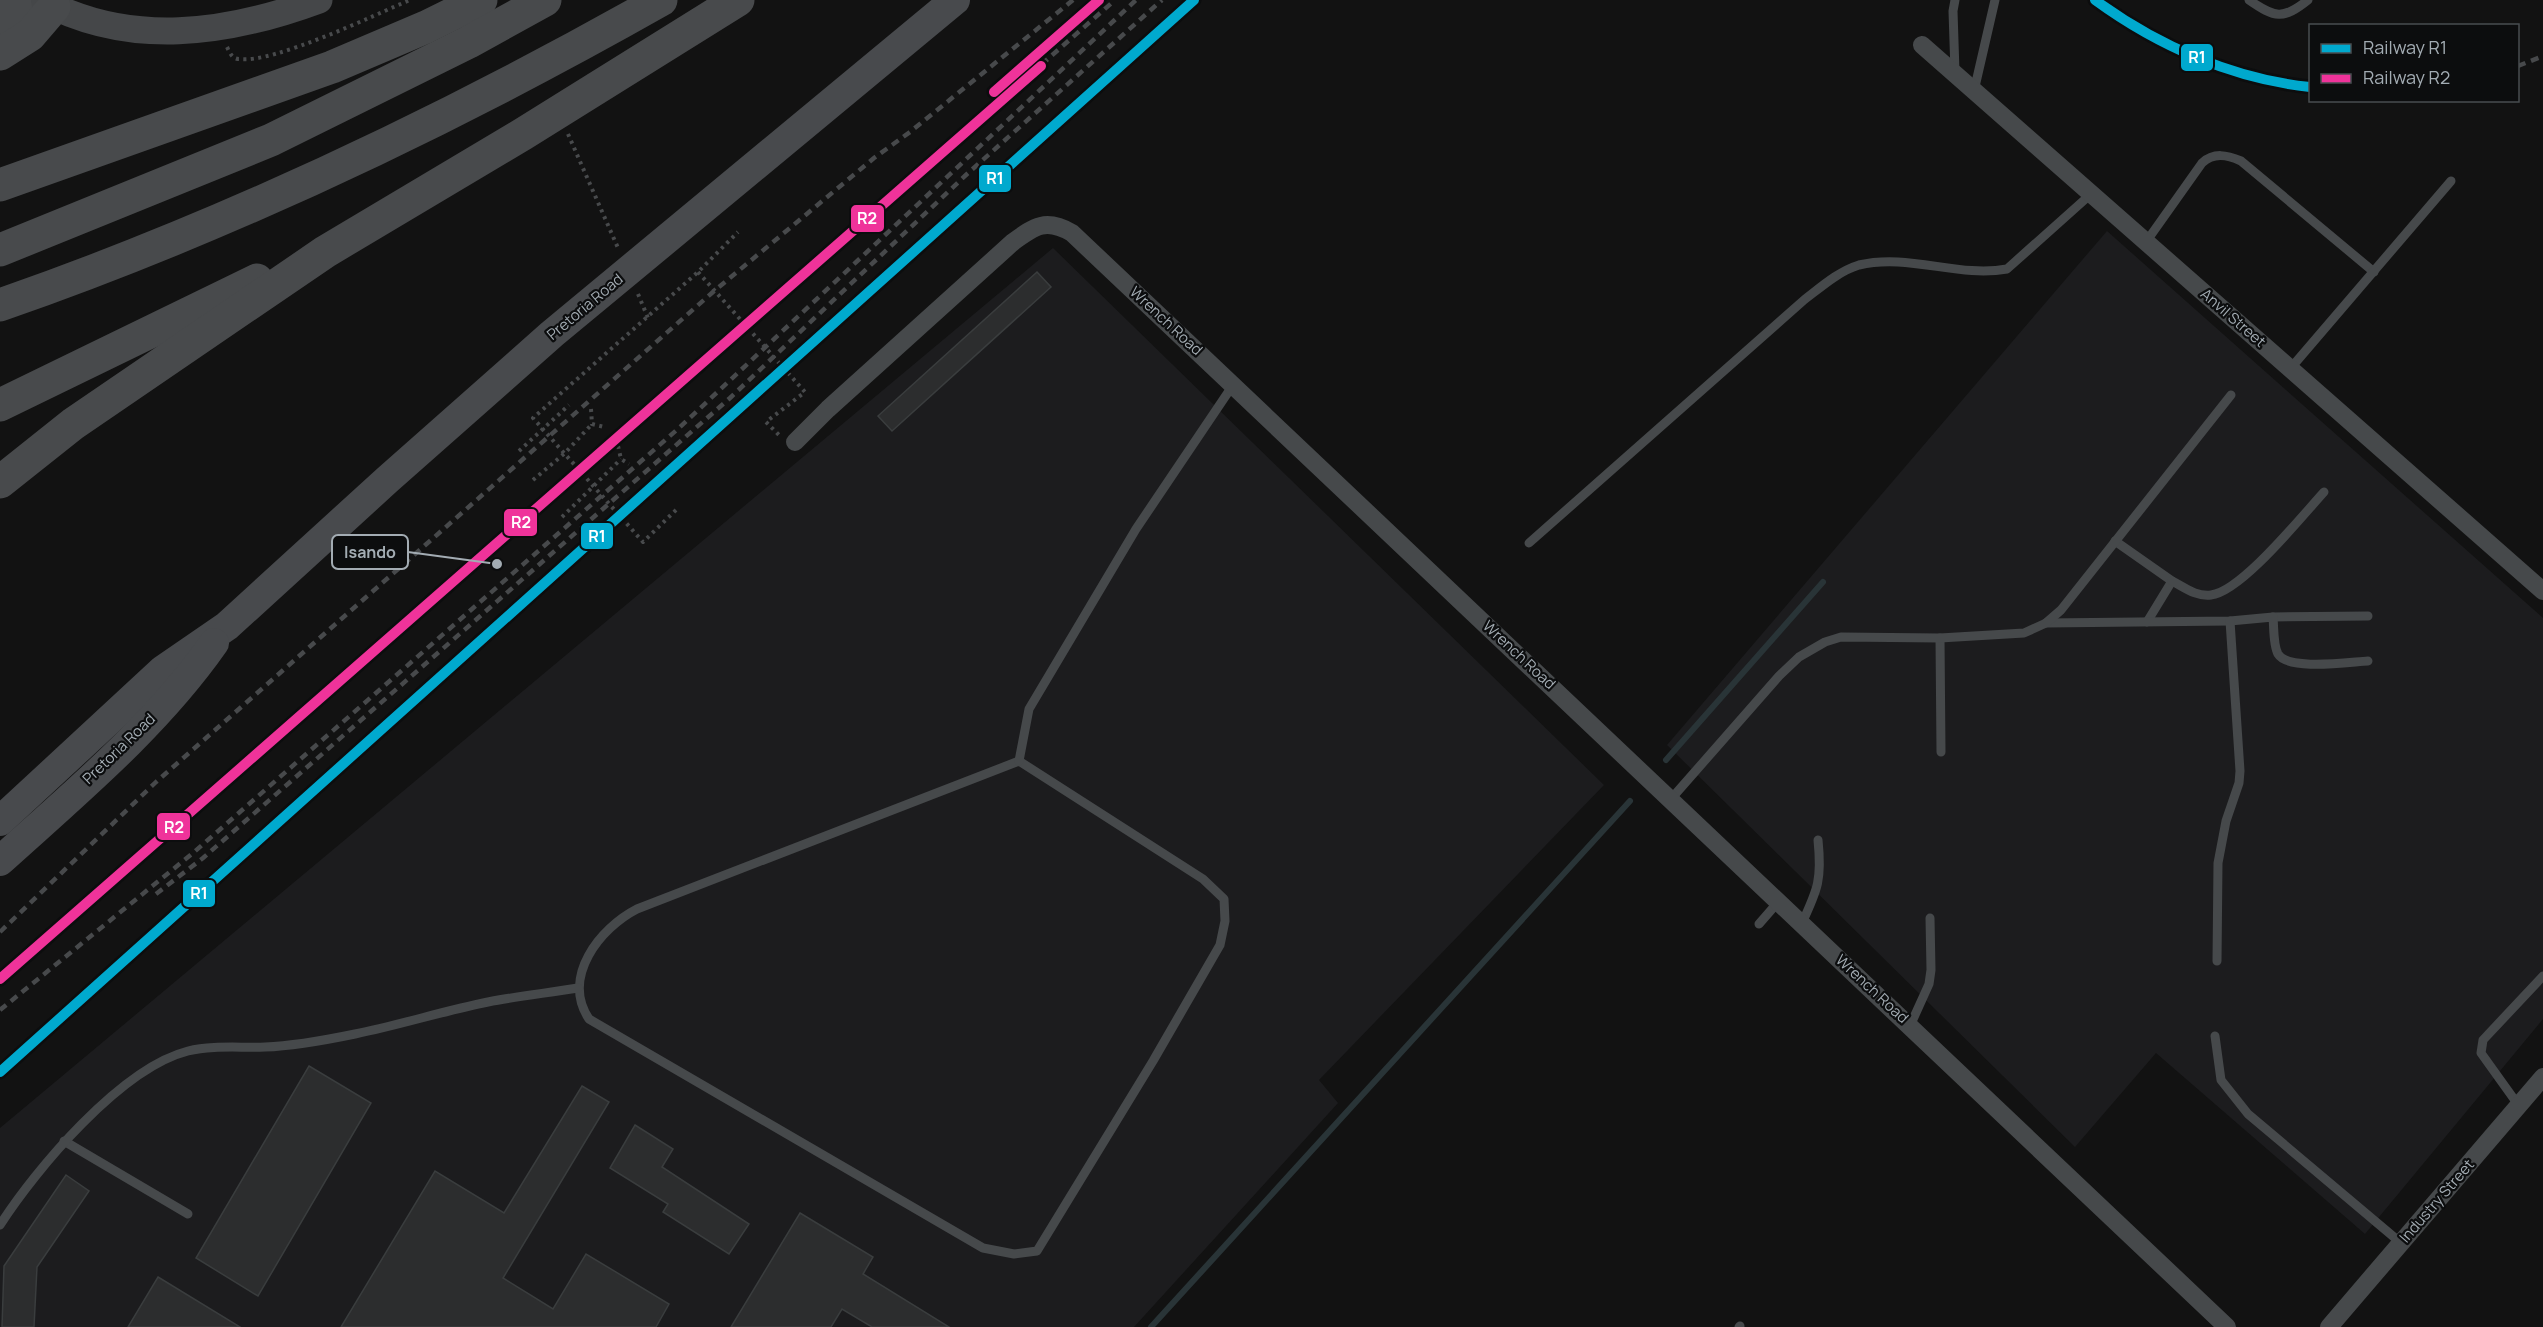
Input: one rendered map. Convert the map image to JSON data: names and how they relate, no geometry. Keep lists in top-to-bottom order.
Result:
{
  "streets": {
    "main road": ["Pretoria Road"],
    "street": ["Anvil Street", "Wrench Road", "Industry Street"]
  },
  "places": ["Isando"],
  "lines": ["rail line R1", "rail line R2"],
  "legend": ["Railway R1", "Railway R2"]
}
